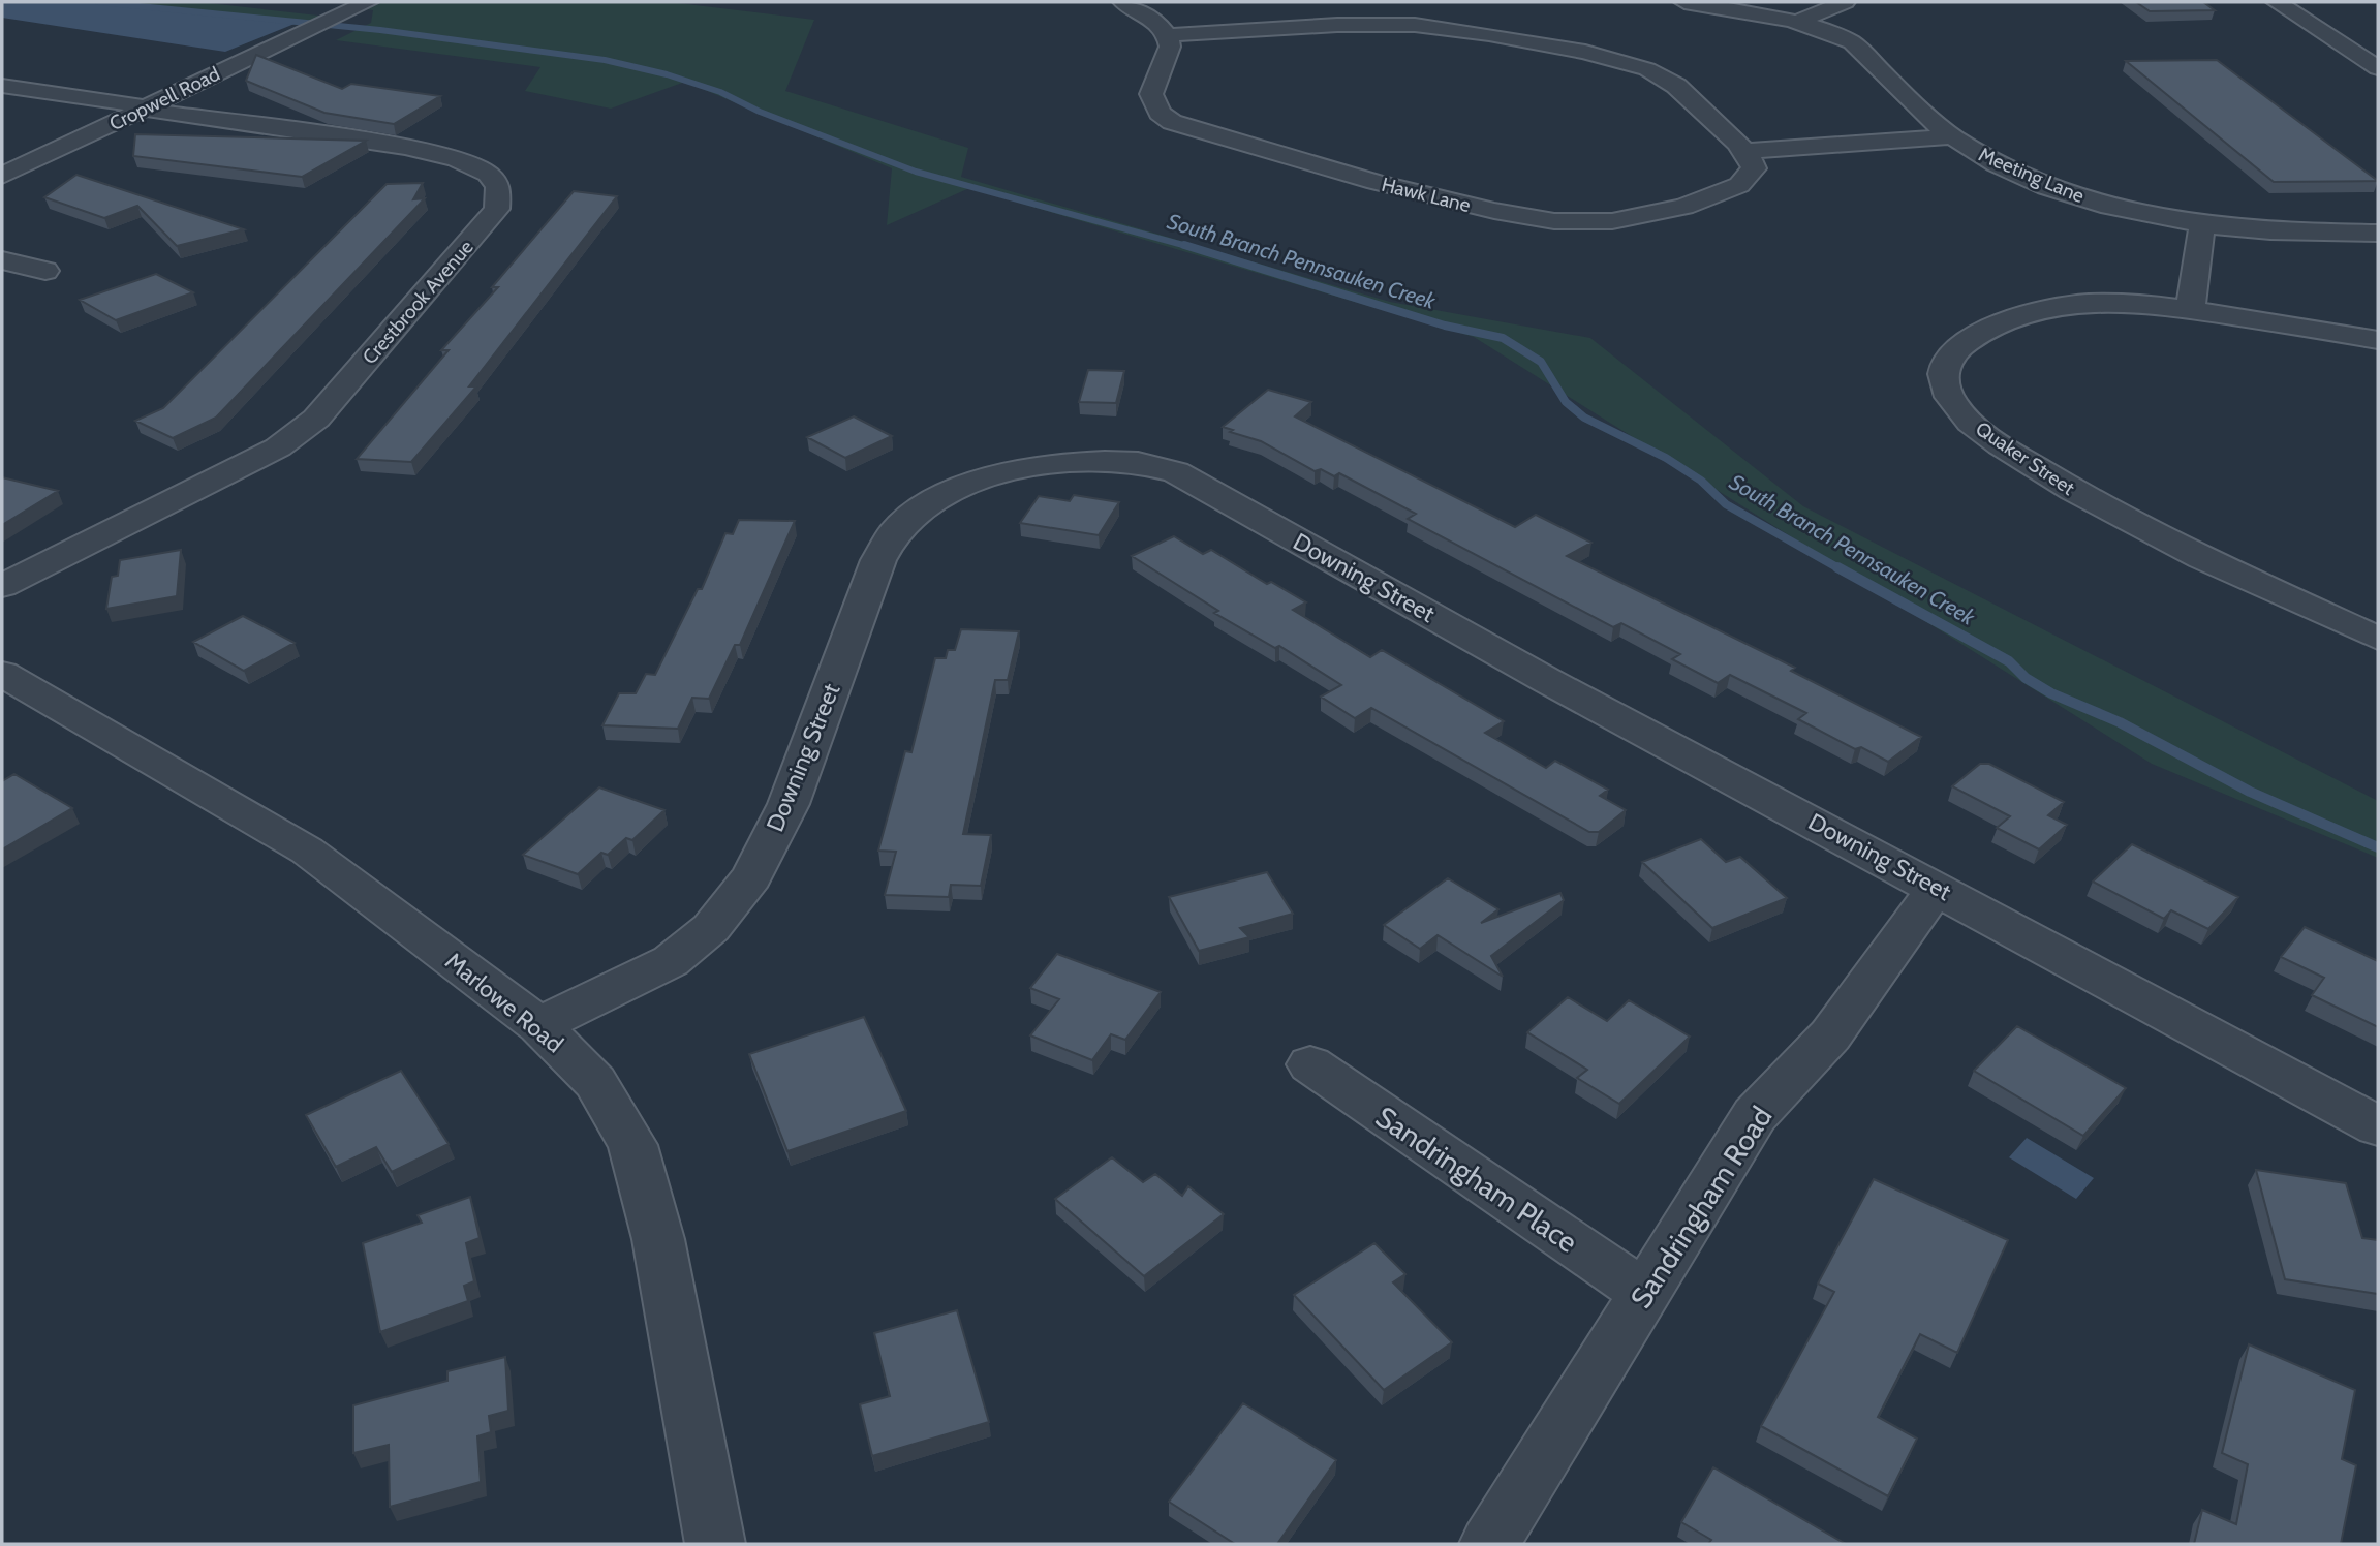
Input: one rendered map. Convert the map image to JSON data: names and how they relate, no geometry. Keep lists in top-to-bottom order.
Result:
{
  "streets": {
    "street": [
      "Cropwell Road",
      "Meeting Lane",
      "Hawk Lane",
      "Crestbrook Avenue",
      "Quaker Street",
      "Downing Street",
      "Marlowe Road",
      "Sandringham Place",
      "Sandringham Road"
    ]
  },
  "crossings": [
    ["Cropwell Road", "Crestbrook Avenue"],
    ["Downing Street", "Marlowe Road"],
    ["Downing Street", "Sandringham Road"],
    ["Sandringham Place", "Sandringham Road"]
  ],
  "water": ["South Branch Pennsauken Creek"]
}
